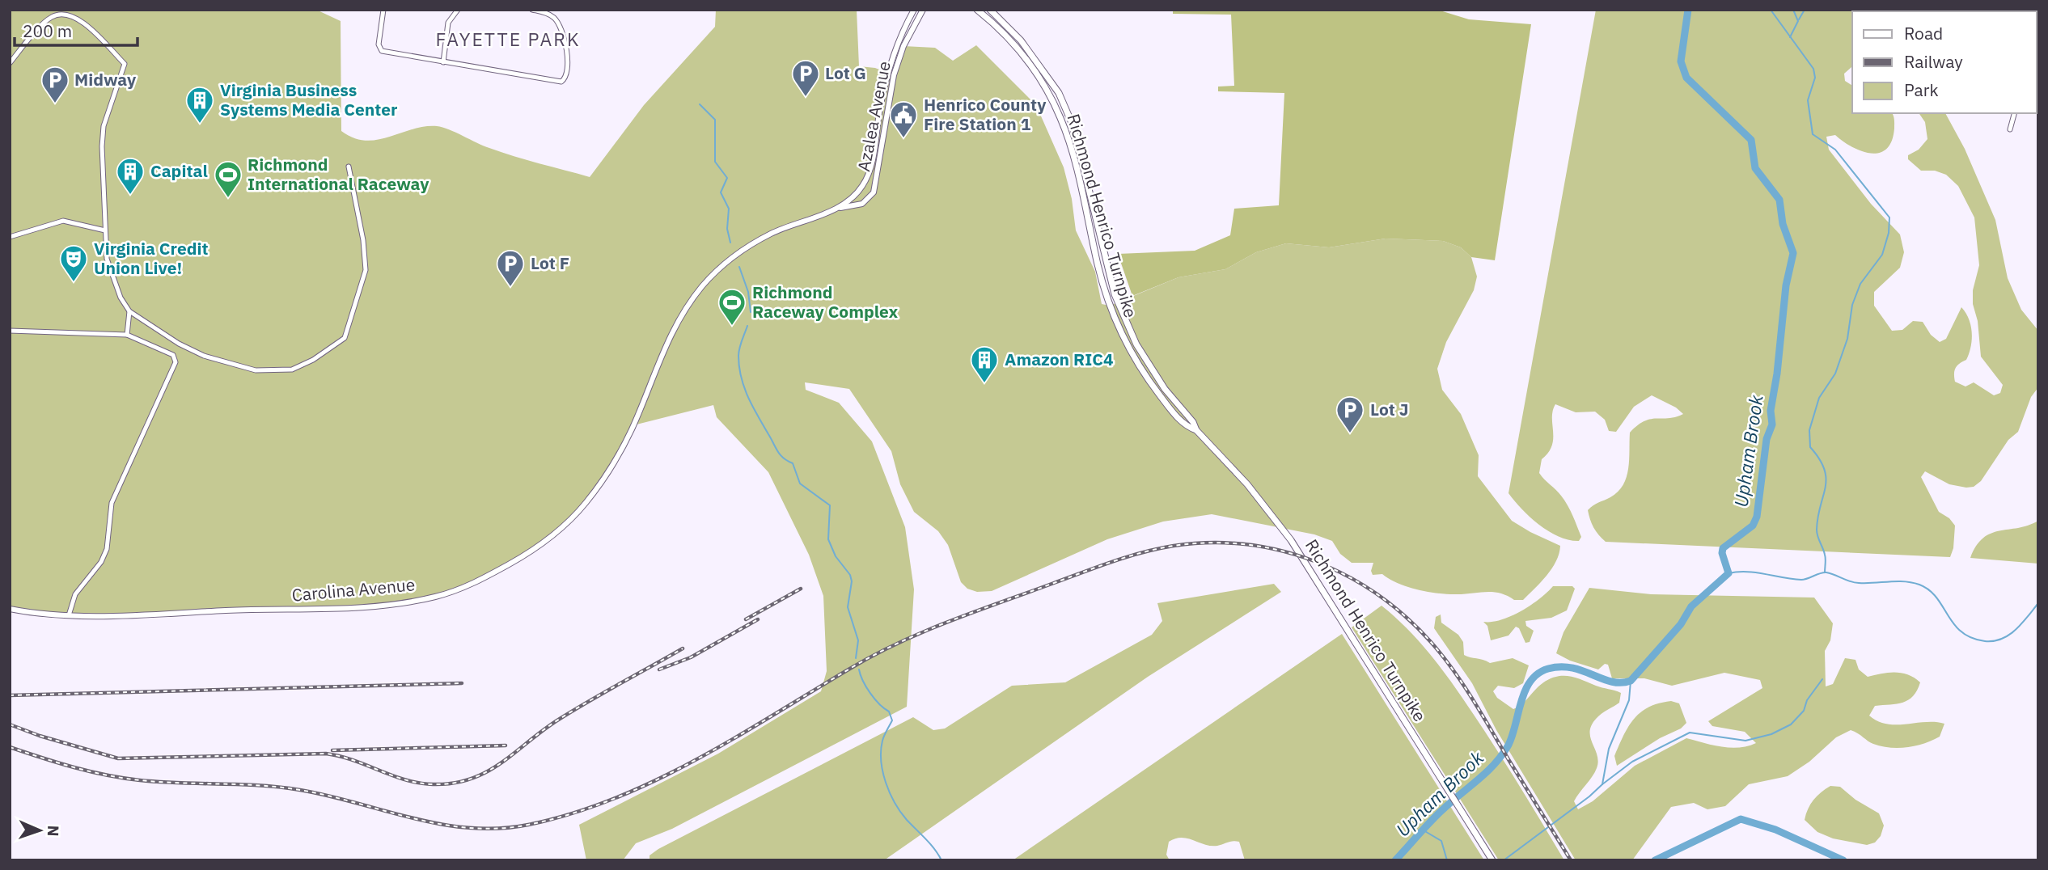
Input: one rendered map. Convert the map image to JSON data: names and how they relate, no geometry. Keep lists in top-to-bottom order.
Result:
{
  "streets": {
    "main road": ["Richmond Henrico Turnpike"],
    "street": ["Azalea Avenue", "Carolina Avenue"]
  },
  "crossings": [
    ["Azalea Avenue", "Carolina Avenue"]
  ],
  "districts": ["FAYETTE PARK"],
  "water": ["Upham Brook"],
  "places": {
    "parking": [
      "Lot G",
      "Midway",
      "Lot F",
      "Lot J"
    ],
    "building": ["Virginia Business Systems Media Center", "Capital", "Amazon RIC4"],
    "public building": ["Henrico County Fire Station 1"],
    "sports": ["Richmond International Raceway", "Richmond Raceway Complex"],
    "theatre": ["Virginia Credit Union Live!"]
  },
  "legend": ["Road", "Railway", "Park"],
  "scale_bar": "200 m",
  "north": "right"
}
